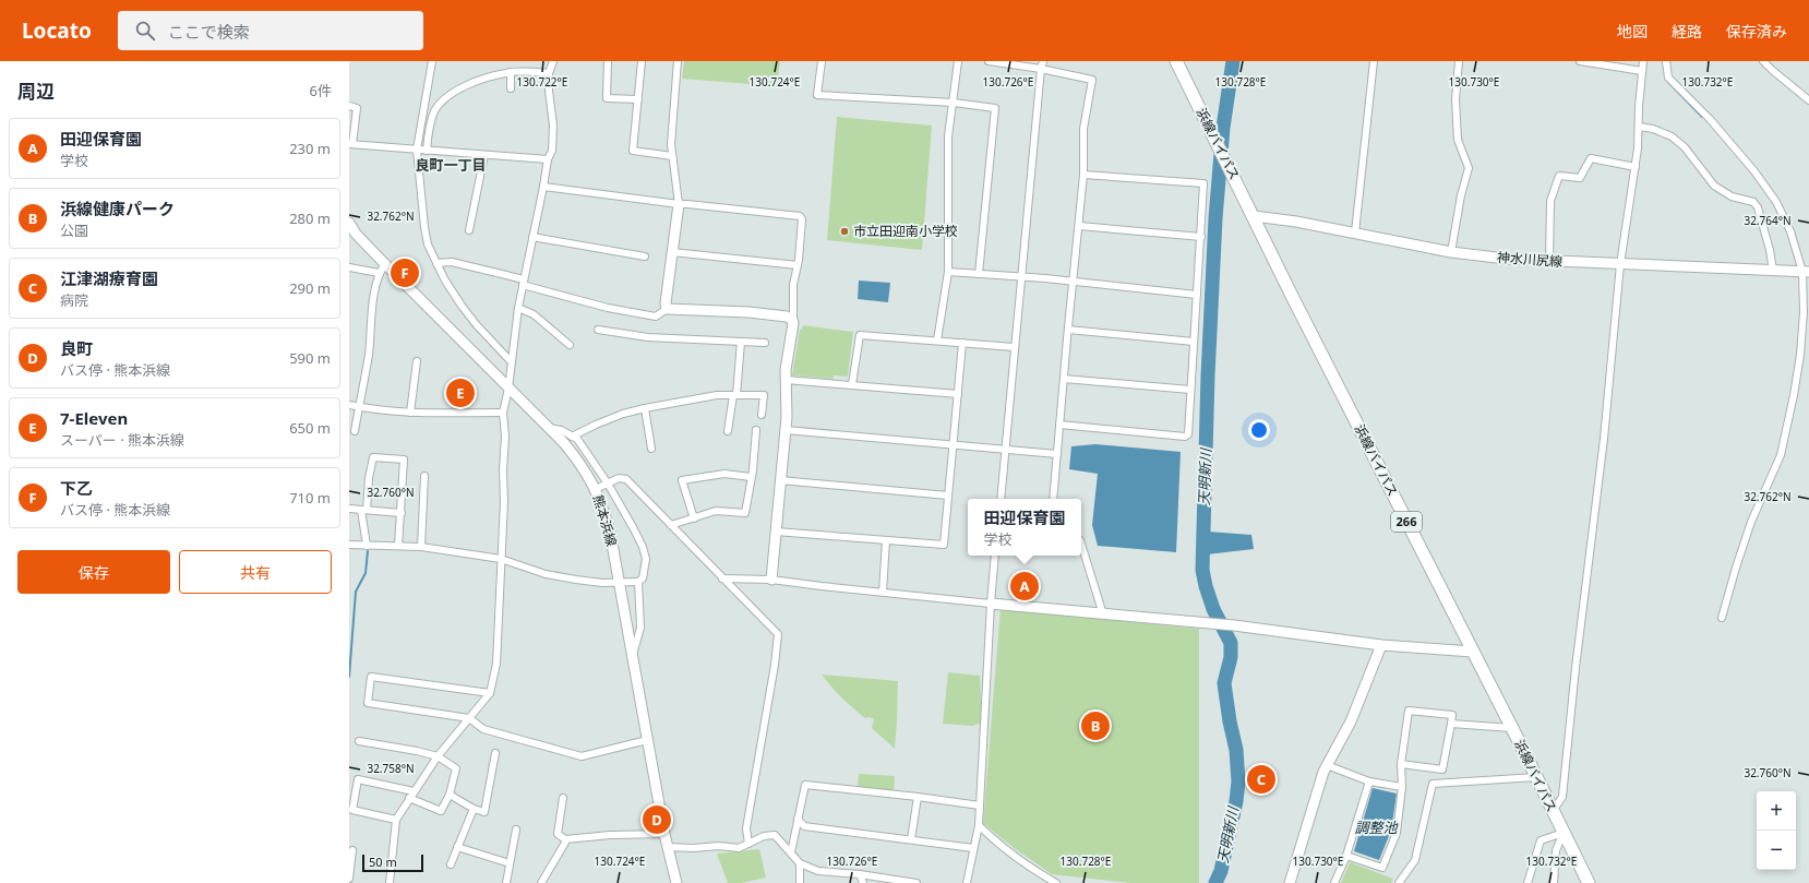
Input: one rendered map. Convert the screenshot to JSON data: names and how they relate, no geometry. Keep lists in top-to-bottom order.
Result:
{
  "streets": {
    "highway": ["浜線バイパス", "266"],
    "main road": ["神水川尻線", "熊本浜線"]
  },
  "crossings": [
    ["浜線バイパス", "神水川尻線"]
  ],
  "districts": ["良町一丁目"],
  "water": ["天明新川", "調整池"],
  "places": ["市立田迎南小学校"],
  "scale_bar": "50 m",
  "page": {
    "header": "Locato",
    "search": "ここで検索",
    "nav": ["地図", "経路", "保存済み"],
    "heading": ["周辺", "6件"],
    "list": [
      {
        "mark": "A",
        "name": "田迎保育園",
        "note": "学校",
        "value": "230 m"
      },
      {
        "mark": "B",
        "name": "浜線健康パーク",
        "note": "公園",
        "value": "280 m"
      },
      {
        "mark": "C",
        "name": "江津湖療育園",
        "note": "病院",
        "value": "290 m"
      },
      {
        "mark": "D",
        "name": "良町",
        "note": "バス停 · 熊本浜線",
        "value": "590 m"
      },
      {
        "mark": "E",
        "name": "7-Eleven",
        "note": "スーパー · 熊本浜線",
        "value": "650 m"
      },
      {
        "mark": "F",
        "name": "下乙",
        "note": "バス停 · 熊本浜線",
        "value": "710 m"
      }
    ],
    "pins": [
      "F",
      "E",
      "A",
      "B",
      "C",
      "D"
    ],
    "popup": ["田迎保育園", "学校"],
    "buttons": ["保存", "共有"],
    "map_buttons": ["+", "−"],
    "scale": "50 m"
  },
  "coordinates": [
    "130.730°E",
    "130.732°E",
    "130.722°E",
    "130.724°E",
    "130.726°E",
    "130.728°E",
    "32.762°N",
    "32.764°N",
    "32.760°N",
    "32.758°N"
  ]
}
